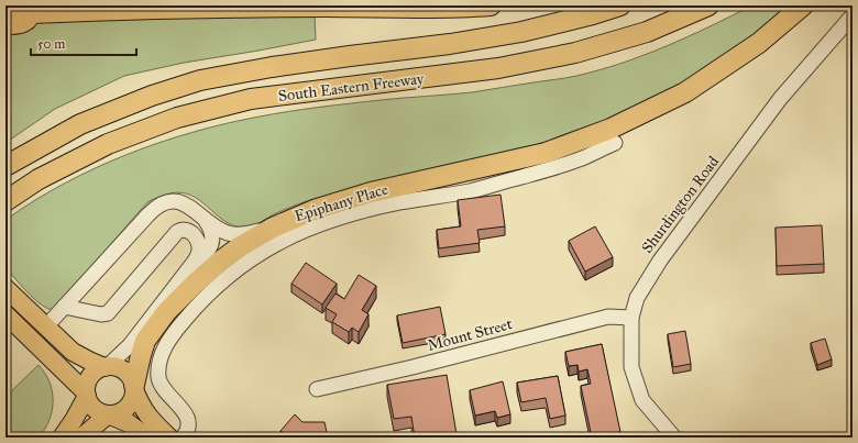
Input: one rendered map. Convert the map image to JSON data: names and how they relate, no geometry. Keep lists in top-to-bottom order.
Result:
{
  "streets": {
    "highway": ["South Eastern Freeway"],
    "street": ["Epiphany Place", "Shurdington Road", "Mount Street"]
  },
  "crossings": [
    ["Shurdington Road", "Mount Street"]
  ],
  "scale_bar": "50 m"
}
